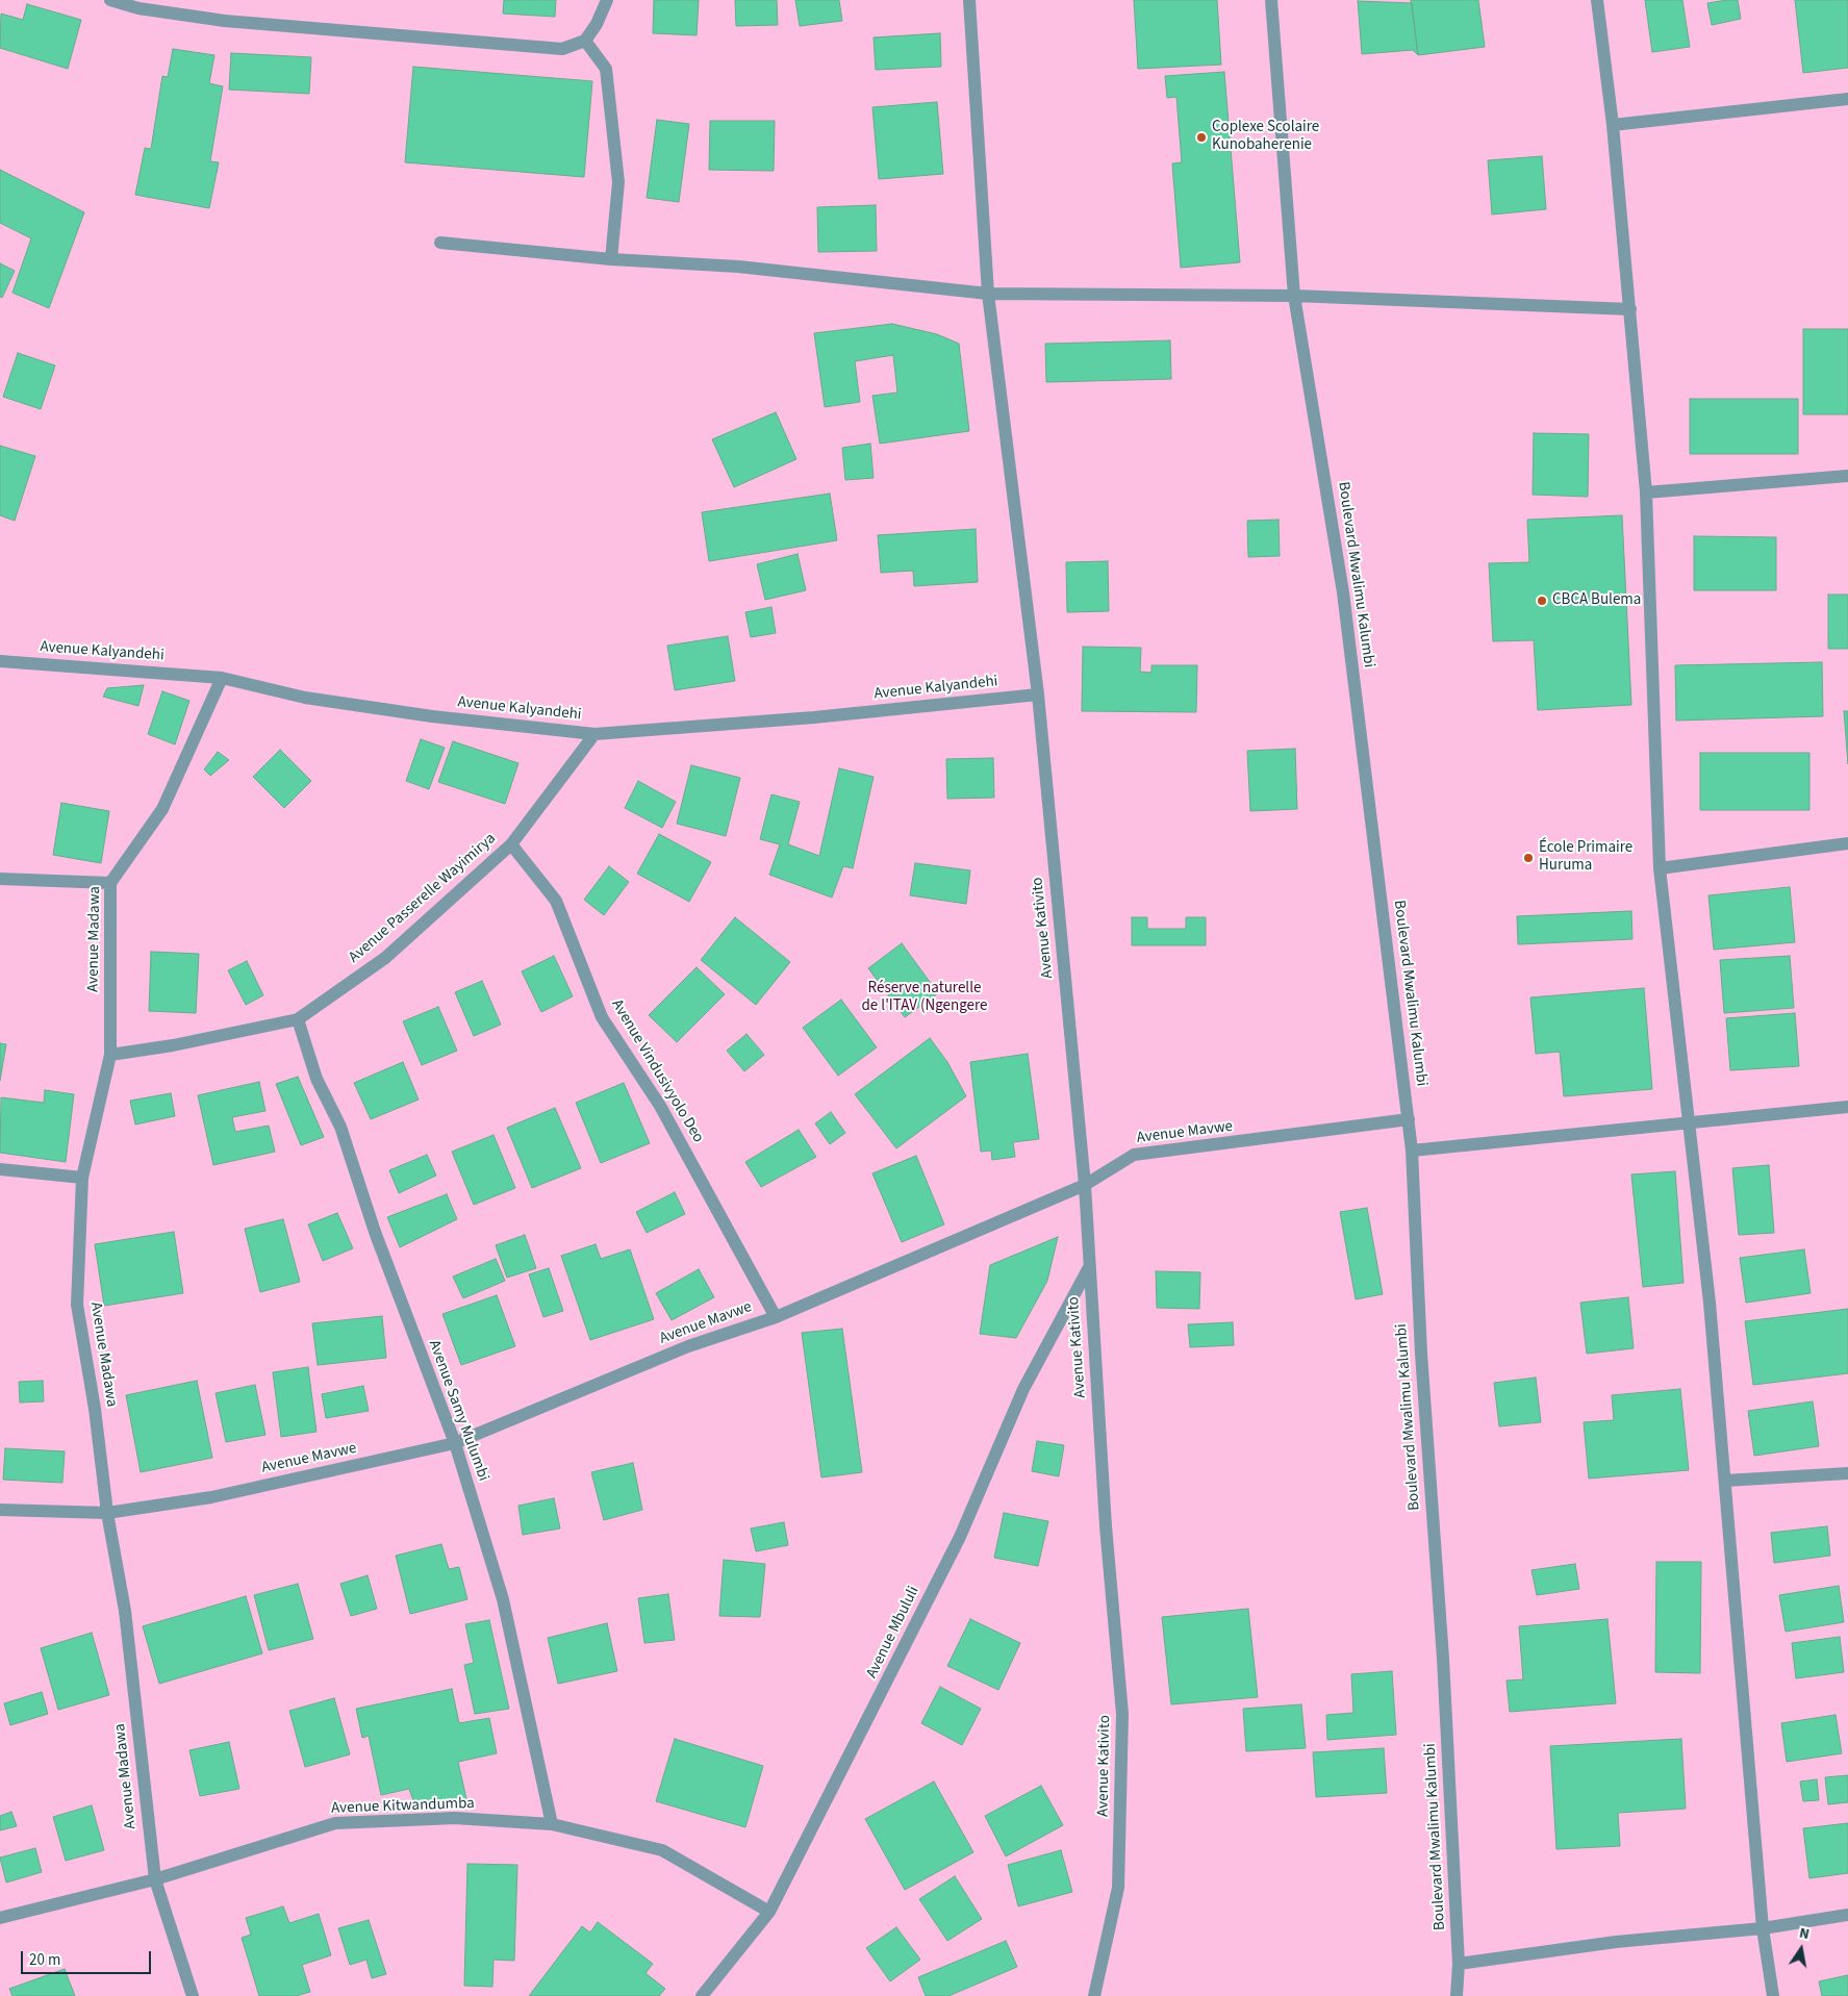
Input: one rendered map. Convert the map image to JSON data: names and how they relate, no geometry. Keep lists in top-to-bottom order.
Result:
{
  "streets": {
    "street": [
      "Boulevard Mwalimu Kalumbi",
      "Avenue Kalyandehi",
      "Avenue Passerelle Wayimirya",
      "Avenue Kativito",
      "Avenue Madawa",
      "Avenue Vindusivyolo Deo",
      "Avenue Mavwe",
      "Avenue Samy Mulumbi",
      "Avenue Mbululi",
      "Avenue Kitwandumba"
    ]
  },
  "crossings": [
    ["Boulevard Mwalimu Kalumbi", "Avenue Mavwe"],
    ["Avenue Kalyandehi", "Avenue Passerelle Wayimirya"],
    ["Avenue Kalyandehi", "Avenue Kativito"],
    ["Avenue Kalyandehi", "Avenue Madawa"],
    ["Avenue Passerelle Wayimirya", "Avenue Madawa"],
    ["Avenue Passerelle Wayimirya", "Avenue Vindusivyolo Deo"],
    ["Avenue Passerelle Wayimirya", "Avenue Samy Mulumbi"],
    ["Avenue Kativito", "Avenue Mavwe"],
    ["Avenue Kativito", "Avenue Mbululi"],
    ["Avenue Madawa", "Avenue Mavwe"],
    ["Avenue Madawa", "Avenue Kitwandumba"],
    ["Avenue Vindusivyolo Deo", "Avenue Mavwe"],
    ["Avenue Mavwe", "Avenue Samy Mulumbi"],
    ["Avenue Samy Mulumbi", "Avenue Kitwandumba"],
    ["Avenue Mbululi", "Avenue Kitwandumba"]
  ],
  "parks": ["Réserve naturelle de l'ITAV (Ngengere"],
  "places": ["Coplexe Scolaire Kunobaherenie", "CBCA Bulema", "École Primaire Huruma"],
  "scale_bar": "20 m",
  "north": "top"
}
